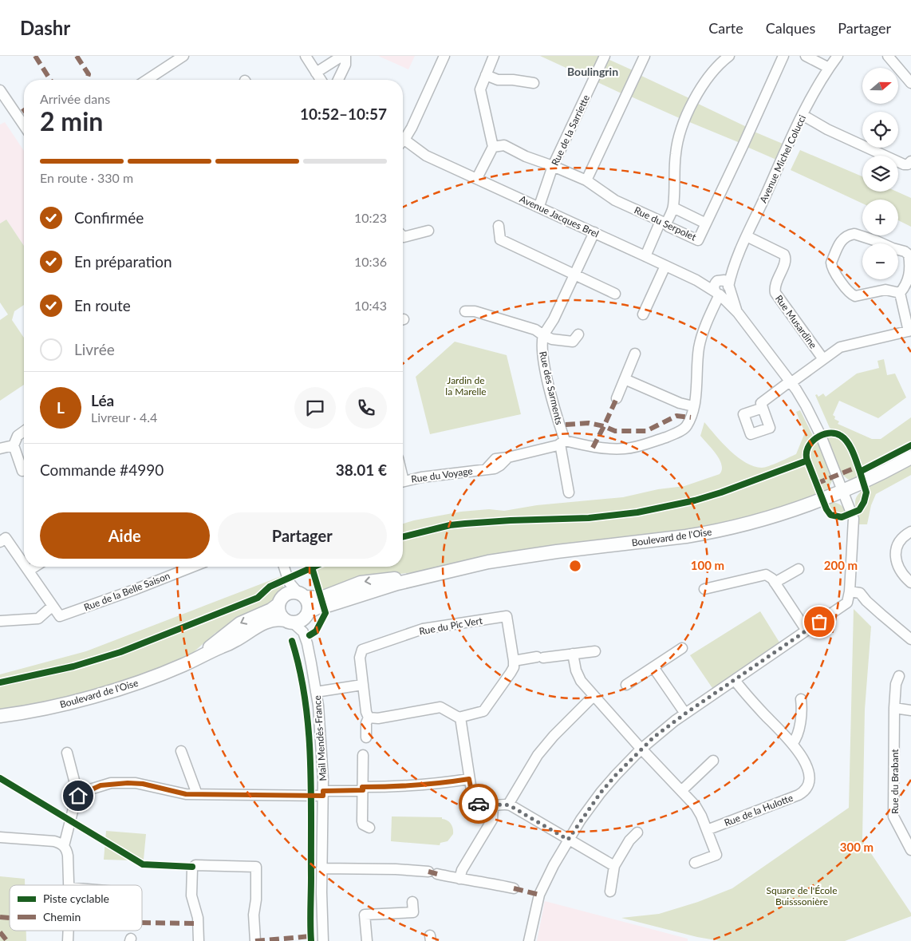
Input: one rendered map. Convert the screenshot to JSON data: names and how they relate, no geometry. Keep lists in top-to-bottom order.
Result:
{
  "streets": {
    "main road": ["Boulevard de l'Oise"],
    "street": [
      "Rue de la Sarriette",
      "Avenue Michel Colucci",
      "Avenue Jacques Brel",
      "Rue du Serpolet",
      "Rue Musardine",
      "Rue des Sarments",
      "Rue du Voyage",
      "Rue de la Belle Saison",
      "Rue du Pic Vert",
      "Mail Mendès-France",
      "Rue du Brabant",
      "Rue de la Hulotte"
    ]
  },
  "crossings": [
    ["Rue de la Sarriette", "Avenue Jacques Brel"],
    ["Rue de la Sarriette", "Rue du Serpolet"],
    ["Avenue Michel Colucci", "Avenue Jacques Brel"],
    ["Avenue Michel Colucci", "Rue Musardine"],
    ["Avenue Michel Colucci", "Rue du Voyage"],
    ["Avenue Jacques Brel", "Rue des Sarments"],
    ["Avenue Jacques Brel", "Rue du Voyage"],
    ["Avenue Jacques Brel", "Boulevard de l'Oise"],
    ["Rue des Sarments", "Rue du Voyage"],
    ["Boulevard de l'Oise", "Mail Mendès-France"]
  ],
  "districts": ["Boulingrin"],
  "parks": ["Jardin de la Marelle", "Square de l'École Buisssonière"],
  "legend": ["Piste cyclable", "Chemin"],
  "north": "right",
  "page": {
    "header": "Dashr",
    "nav": ["Carte", "Calques", "Partager"],
    "map_buttons": ["+", "−"],
    "heading": ["2 min", "Arrivée dans", "10:52–10:57"],
    "panel": [
      "Léa",
      "Livreur · 4.4",
      "Commande #4990",
      "38.01 €"
    ],
    "bar": "En route · 330 m",
    "list": [
      ["Confirmée", "10:23"],
      ["En préparation", "10:36"],
      ["En route", "10:43"],
      "Livrée"
    ],
    "round": "L",
    "buttons": ["Aide", "Partager"]
  },
  "rings": ["100 m", "200 m", "300 m"]
}
